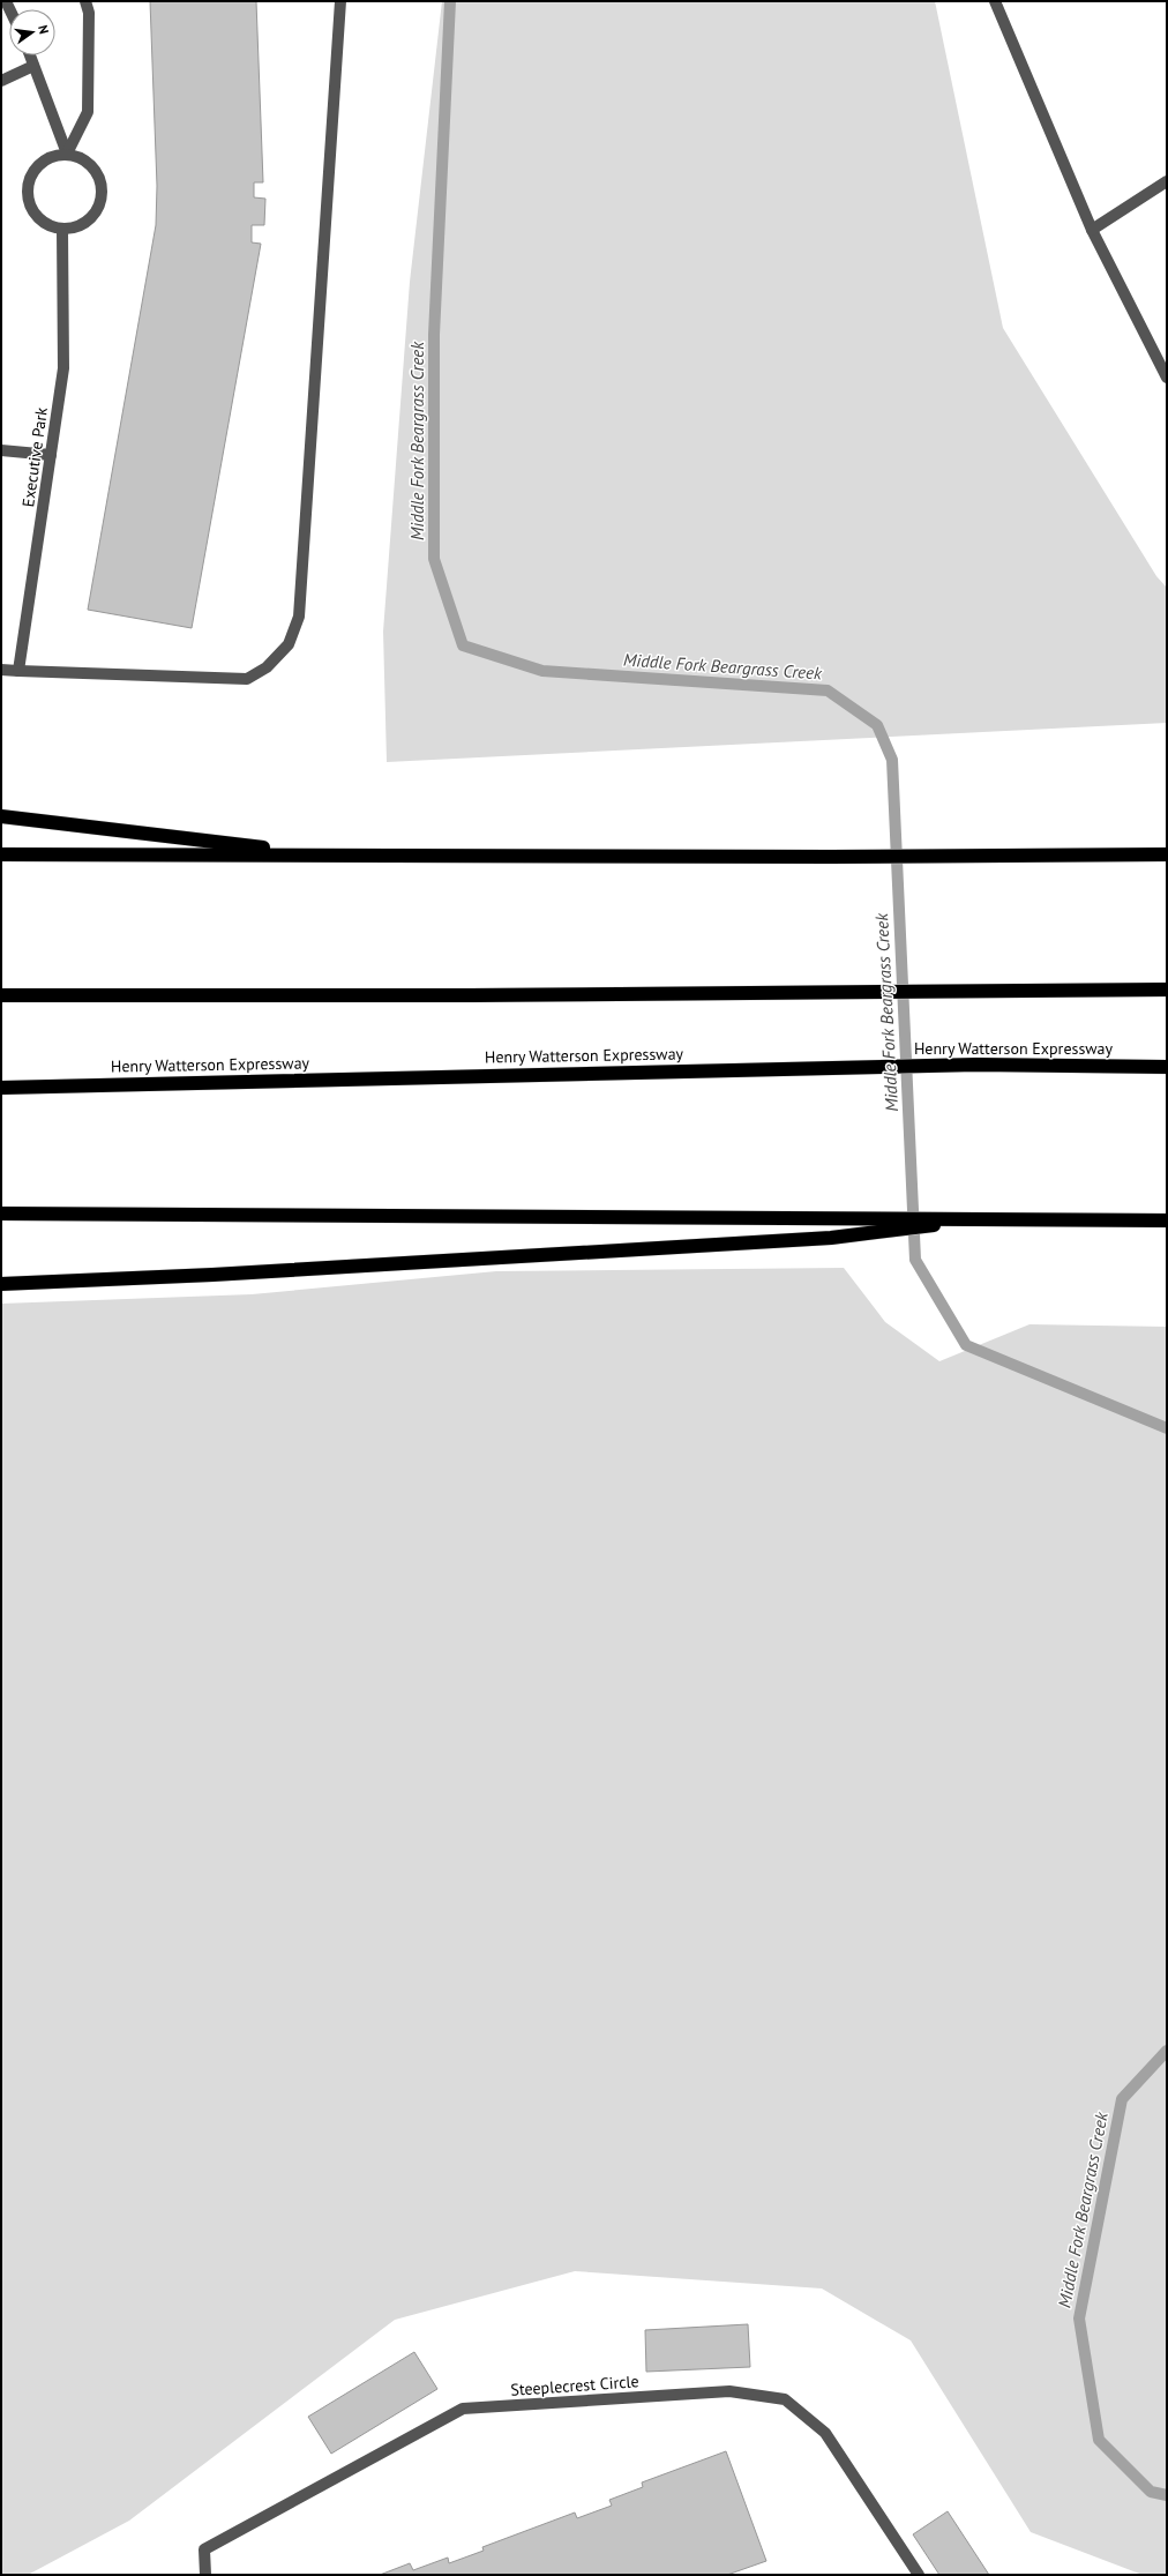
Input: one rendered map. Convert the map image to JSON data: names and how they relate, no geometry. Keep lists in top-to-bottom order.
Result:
{
  "streets": {
    "highway": ["Henry Watterson Expressway"],
    "street": ["Executive Park", "Steeplecrest Circle"]
  },
  "water": ["Middle Fork Beargrass Creek"],
  "north": "right"
}
